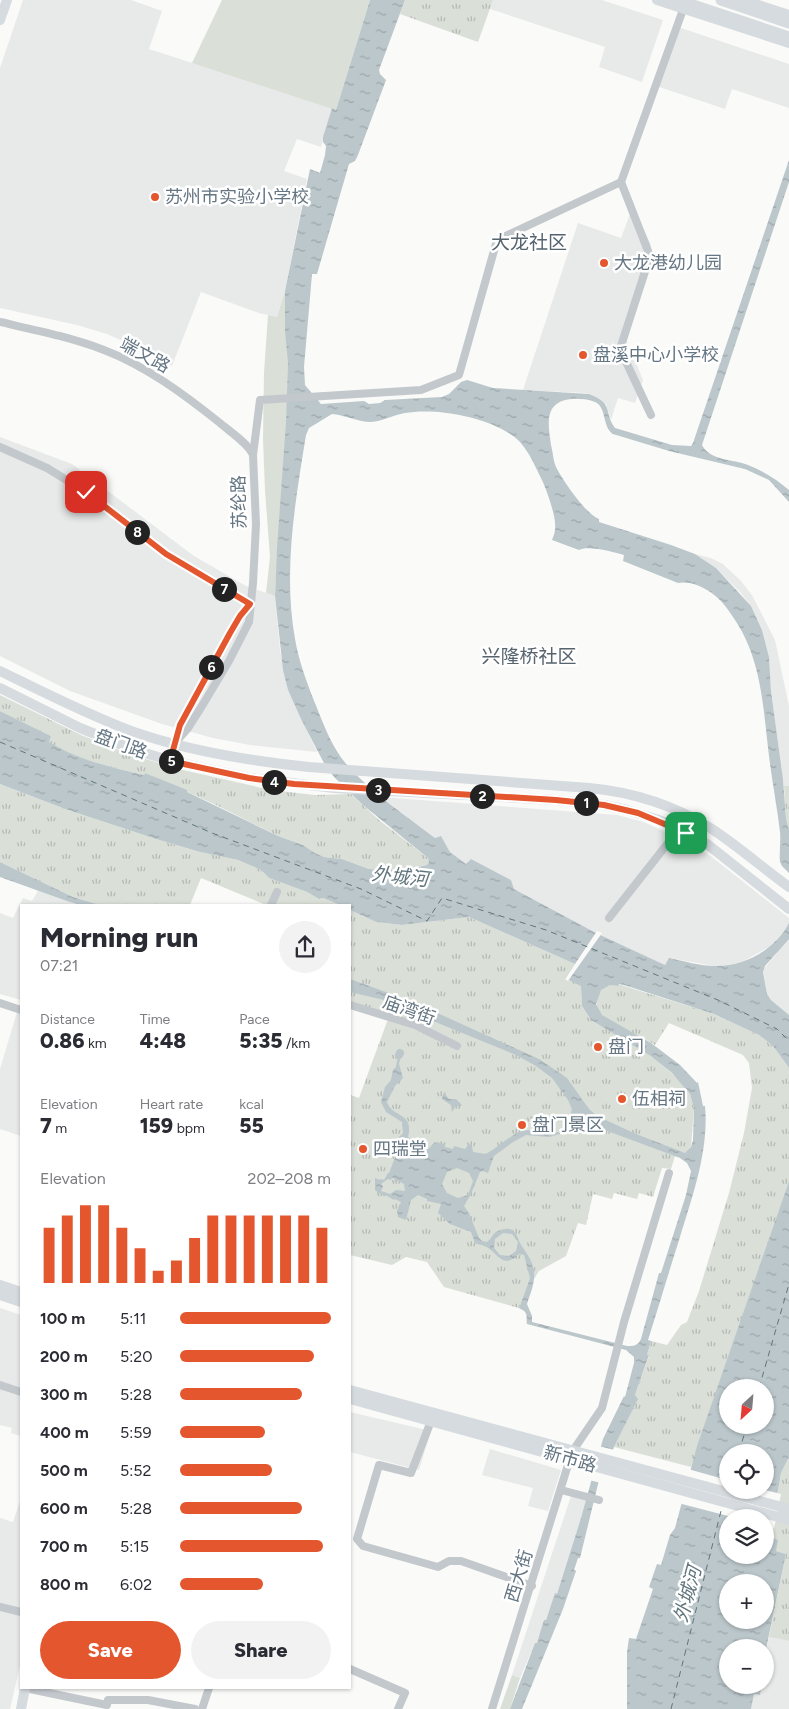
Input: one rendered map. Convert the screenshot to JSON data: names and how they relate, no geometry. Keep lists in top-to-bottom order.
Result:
{
  "streets": {
    "main road": ["盘门路", "新市路"],
    "street": [
      "端文路",
      "苏纶路",
      "庙湾街",
      "西大街"
    ]
  },
  "crossings": [
    ["端文路", "苏纶路"],
    ["苏纶路", "盘门路"],
    ["新市路", "西大街"]
  ],
  "districts": ["大龙社区", "兴隆桥社区"],
  "water": ["外城河"],
  "places": [
    "苏州市实验小学校",
    "大龙港幼儿园",
    "盘溪中心小学校",
    "盘门",
    "伍相祠",
    "盘门景区",
    "四瑞堂"
  ],
  "north": "bottom left",
  "page": {
    "pins": [
      "8",
      "7",
      "6",
      "5",
      "4",
      "3",
      "2",
      "1"
    ],
    "heading": ["Morning run", "07:21"],
    "stats": [
      ["Distance", "0.86 km"],
      ["Time", "4:48"],
      ["Pace", "5:35 /km"],
      ["Elevation", "7 m"],
      ["Heart rate", "159 bpm"],
      ["kcal", "55"]
    ],
    "chart": ["Elevation", "202–208 m"],
    "list": [
      {
        "name": "100 m",
        "note": "5:11"
      },
      {
        "name": "200 m",
        "note": "5:20"
      },
      {
        "name": "300 m",
        "note": "5:28"
      },
      {
        "name": "400 m",
        "note": "5:59"
      },
      {
        "name": "500 m",
        "note": "5:52"
      },
      {
        "name": "600 m",
        "note": "5:28"
      },
      {
        "name": "700 m",
        "note": "5:15"
      },
      {
        "name": "800 m",
        "note": "6:02"
      }
    ],
    "map_buttons": ["+", "−"],
    "buttons": ["Save", "Share"]
  }
}
